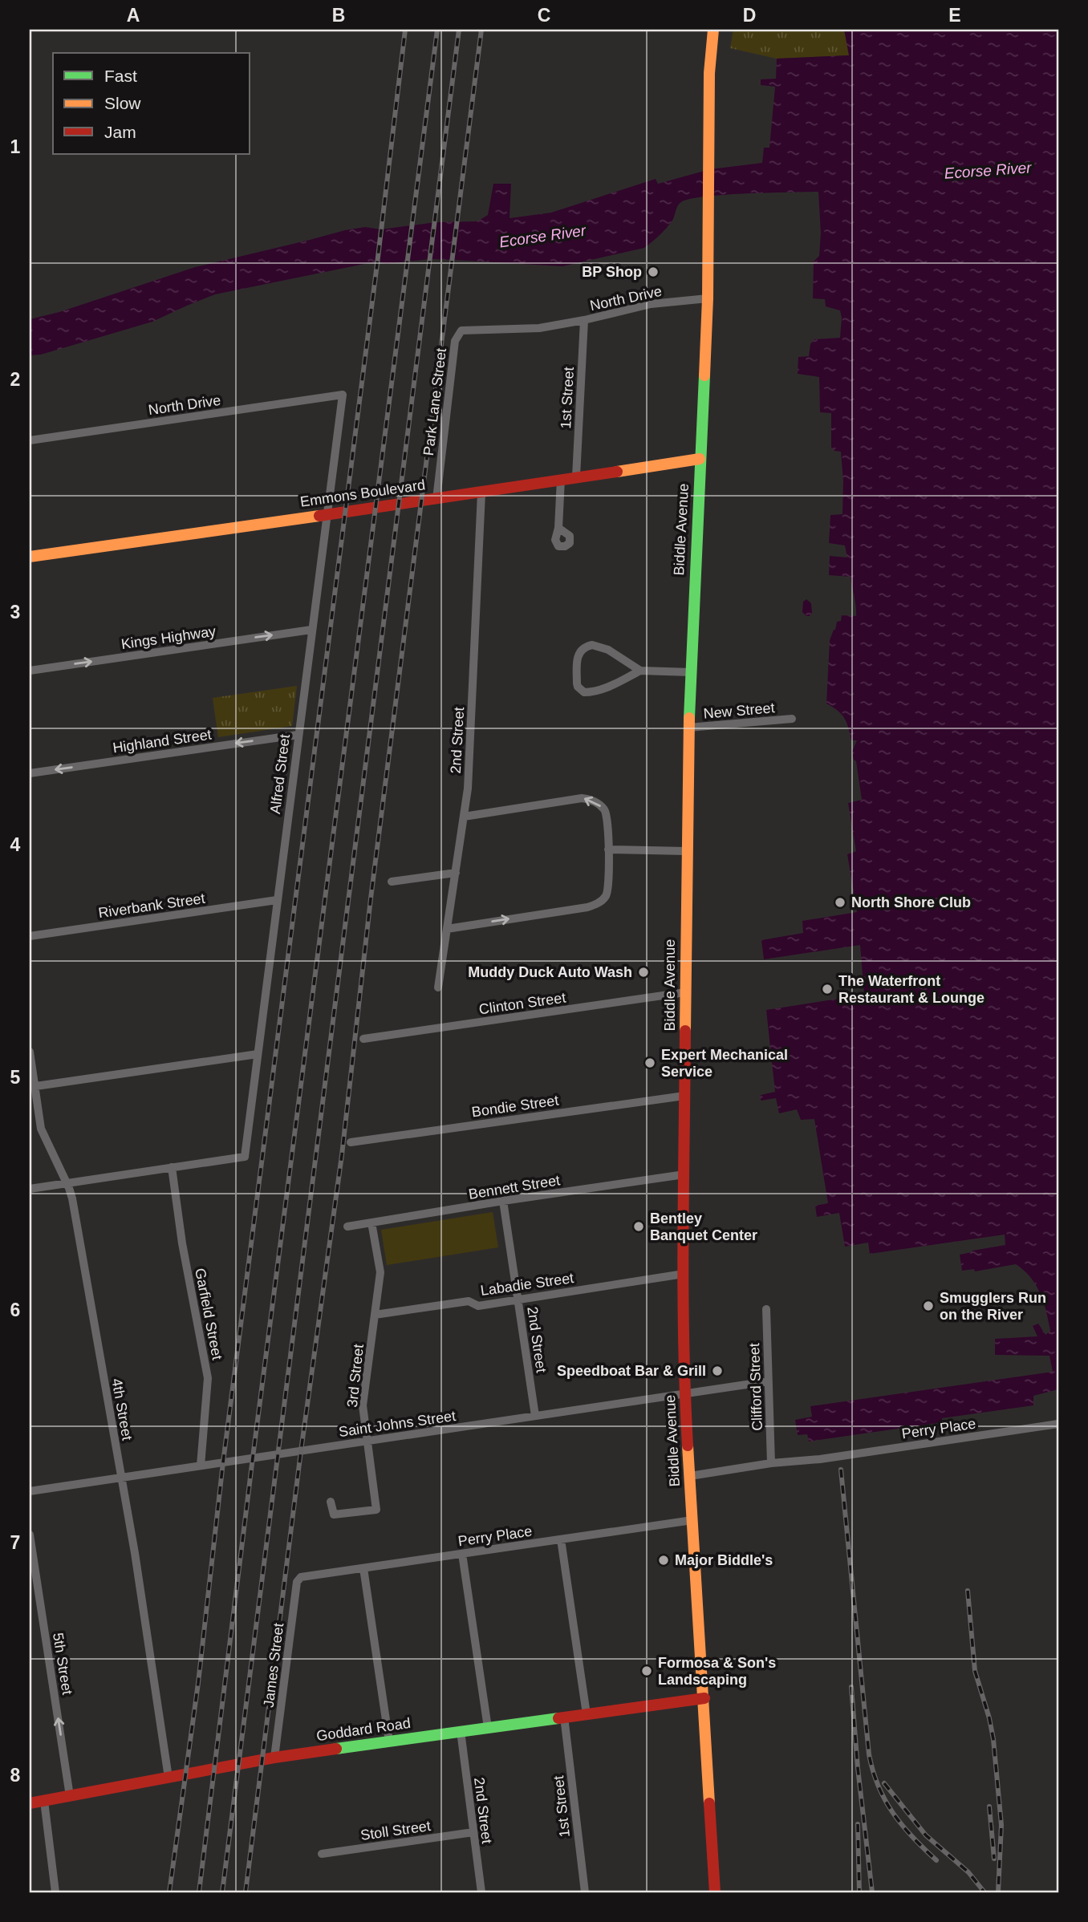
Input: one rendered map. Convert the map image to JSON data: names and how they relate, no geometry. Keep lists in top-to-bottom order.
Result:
{
  "streets": {
    "main road": ["Emmons Boulevard", "Biddle Avenue", "Goddard Road"],
    "street": [
      "North Drive",
      "1st Street",
      "Park Lane Street",
      "Kings Highway",
      "New Street",
      "2nd Street",
      "Highland Street",
      "Alfred Street",
      "Riverbank Street",
      "Clinton Street",
      "Bondie Street",
      "Bennett Street",
      "Labadie Street",
      "Garfield Street",
      "3rd Street",
      "Clifford Street",
      "4th Street",
      "Saint Johns Street",
      "Perry Place",
      "5th Street",
      "James Street",
      "Stoll Street"
    ]
  },
  "crossings": [
    ["North Drive", "1st Street"],
    ["North Drive", "Park Lane Street"],
    ["North Drive", "Biddle Avenue"],
    ["North Drive", "Alfred Street"],
    ["1st Street", "Emmons Boulevard"],
    ["1st Street", "Goddard Road"],
    ["Park Lane Street", "Emmons Boulevard"],
    ["Emmons Boulevard", "Biddle Avenue"],
    ["Emmons Boulevard", "2nd Street"],
    ["Emmons Boulevard", "Alfred Street"],
    ["Biddle Avenue", "New Street"],
    ["Biddle Avenue", "Clinton Street"],
    ["Biddle Avenue", "Bondie Street"],
    ["Biddle Avenue", "Bennett Street"],
    ["Biddle Avenue", "Labadie Street"],
    ["Biddle Avenue", "Saint Johns Street"],
    ["Biddle Avenue", "Perry Place"],
    ["Biddle Avenue", "Goddard Road"],
    ["Kings Highway", "Alfred Street"],
    ["2nd Street", "Bennett Street"],
    ["2nd Street", "Labadie Street"],
    ["2nd Street", "Saint Johns Street"],
    ["2nd Street", "Goddard Road"],
    ["2nd Street", "Stoll Street"],
    ["Highland Street", "Alfred Street"],
    ["Alfred Street", "Riverbank Street"],
    ["Alfred Street", "Garfield Street"],
    ["Bennett Street", "3rd Street"],
    ["Labadie Street", "3rd Street"],
    ["Garfield Street", "Saint Johns Street"],
    ["3rd Street", "Saint Johns Street"],
    ["Clifford Street", "Saint Johns Street"],
    ["Clifford Street", "Perry Place"],
    ["4th Street", "Saint Johns Street"],
    ["4th Street", "Goddard Road"],
    ["Perry Place", "James Street"],
    ["5th Street", "Goddard Road"],
    ["James Street", "Goddard Road"]
  ],
  "one_way": ["Kings Highway", "Highland Street", "5th Street"],
  "water": ["Ecorse River"],
  "places": [
    "BP Shop",
    "North Shore Club",
    "Muddy Duck Auto Wash",
    "The Waterfront Restaurant & Lounge",
    "Expert Mechanical Service",
    "Bentley Banquet Center",
    "Smugglers Run on the River",
    "Speedboat Bar & Grill",
    "Major Biddle's",
    "Formosa & Son's Landscaping"
  ],
  "legend": ["Fast", "Slow", "Jam"],
  "grid": {
    "columns": [
      "A",
      "B",
      "C",
      "D",
      "E"
    ],
    "rows": [
      "1",
      "2",
      "3",
      "4",
      "5",
      "6",
      "7",
      "8"
    ]
  }
}
